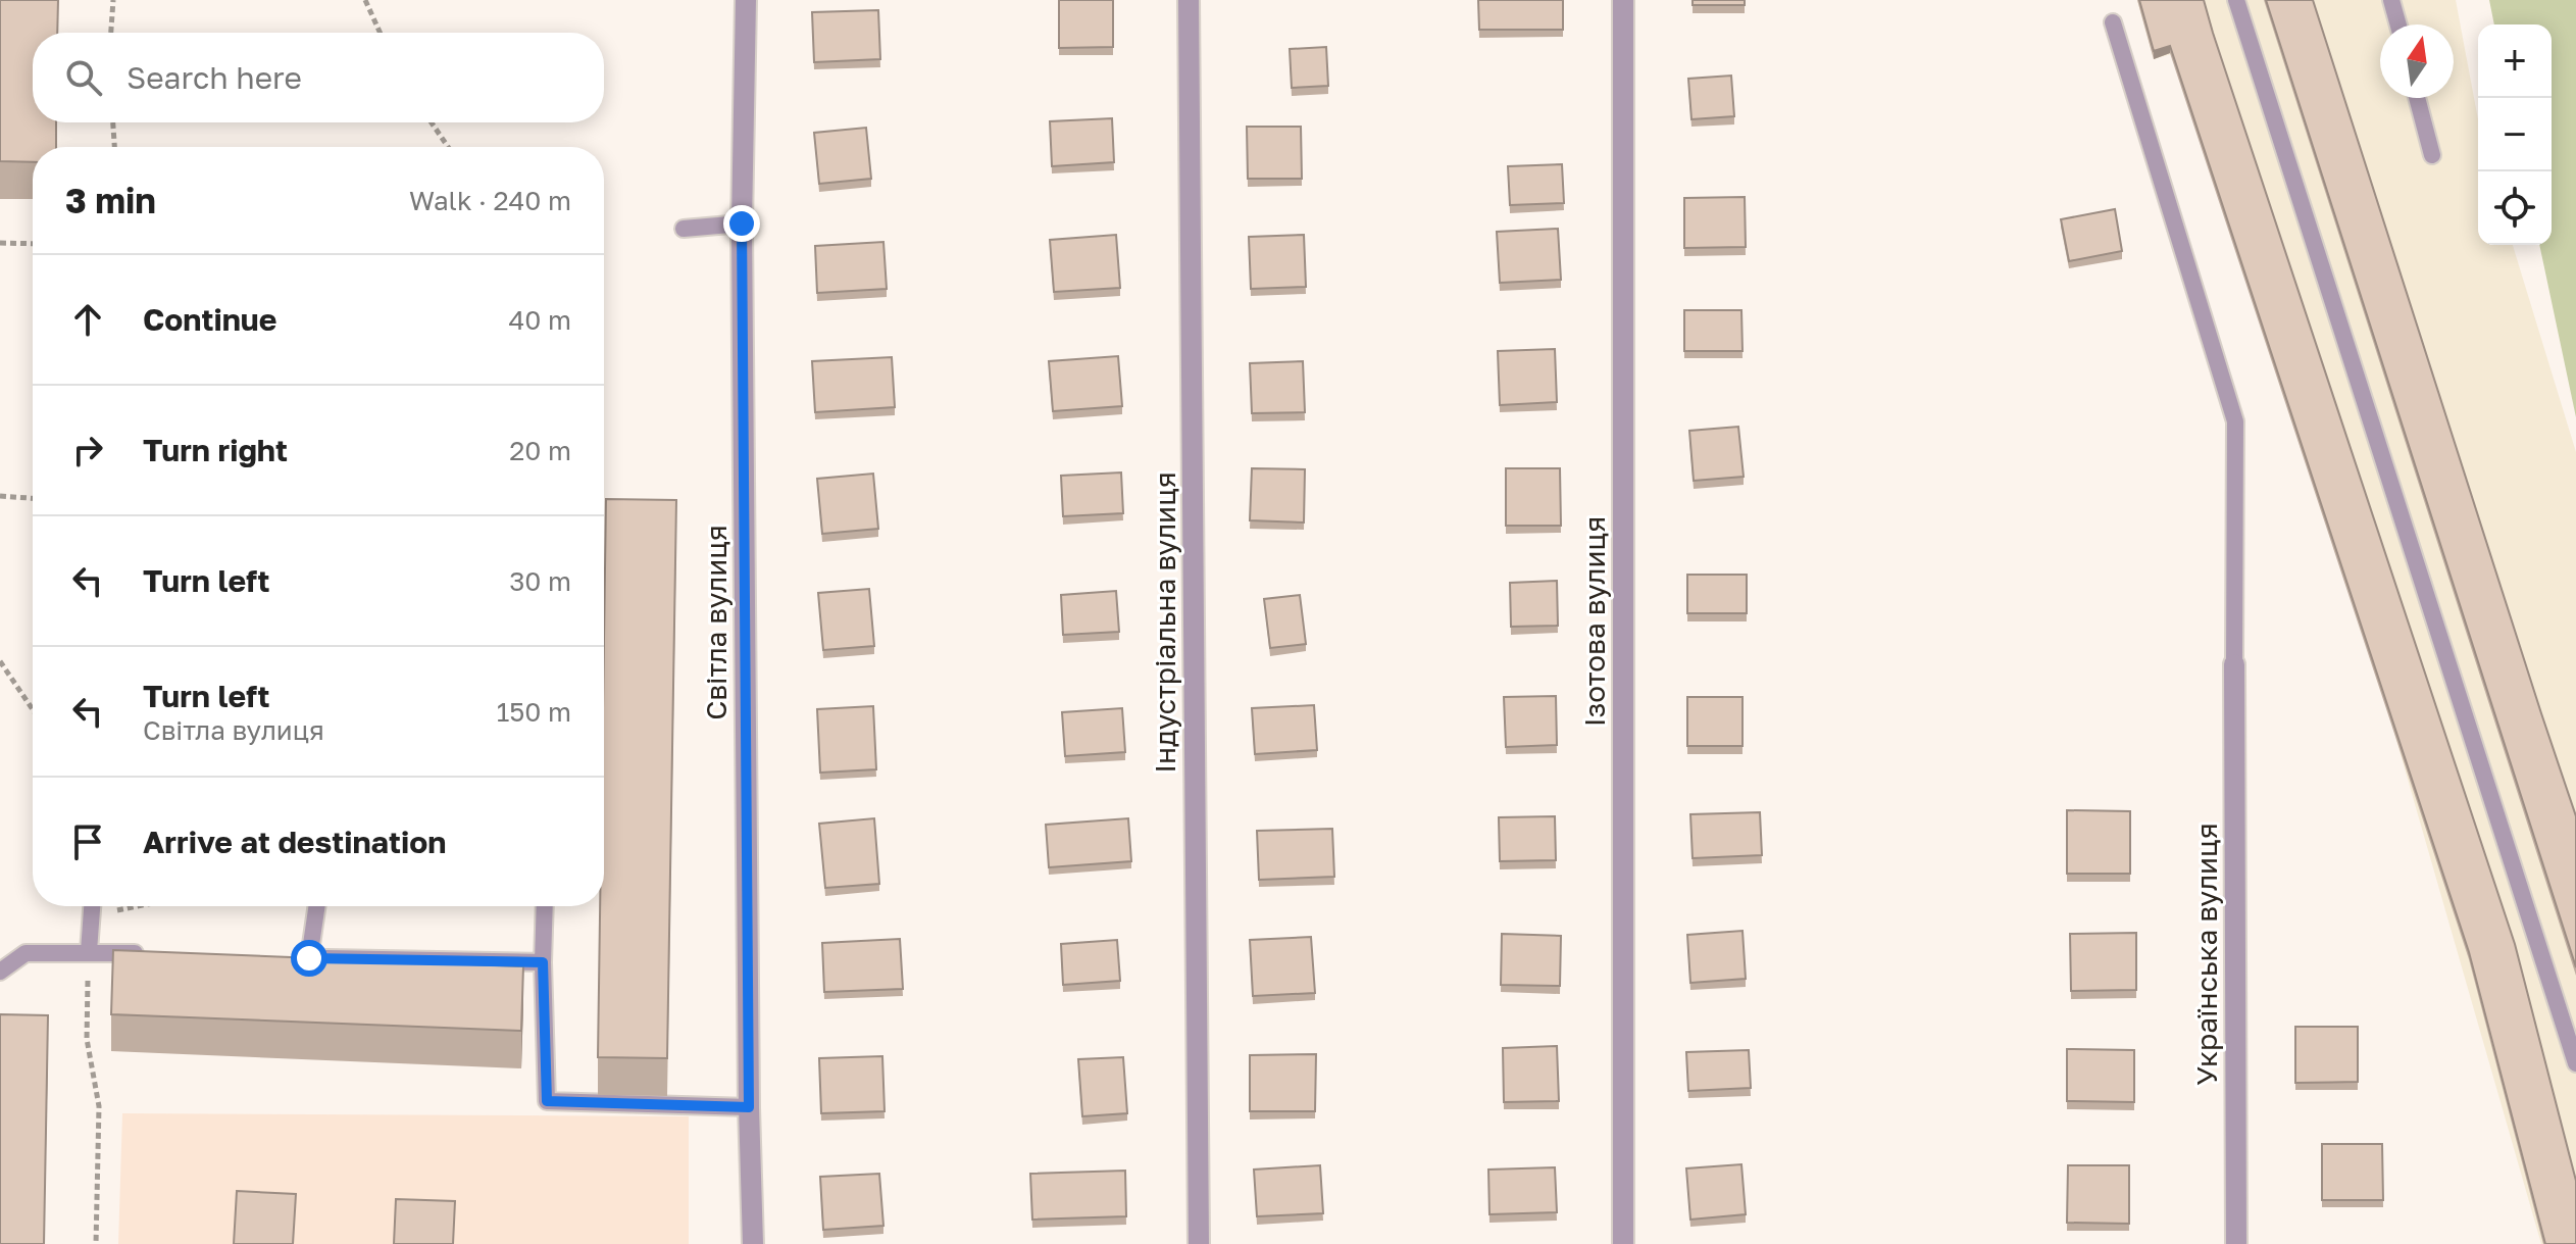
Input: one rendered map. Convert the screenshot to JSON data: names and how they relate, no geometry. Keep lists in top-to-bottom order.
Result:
{
  "streets": {
    "street": [
      "Ізотова вулиця",
      "Світла вулиця",
      "Індустріальна вулиця",
      "Українська вулиця"
    ]
  },
  "north": "top",
  "page": {
    "map_buttons": ["+", "−"],
    "search": "Search here",
    "heading": ["3 min", "Walk · 240 m"],
    "list": [
      ["Continue", "40 m"],
      ["Turn right", "20 m"],
      ["Turn left", "30 m"],
      ["Turn left", "Світла вулиця", "150 m"],
      "Arrive at destination"
    ]
  }
}
